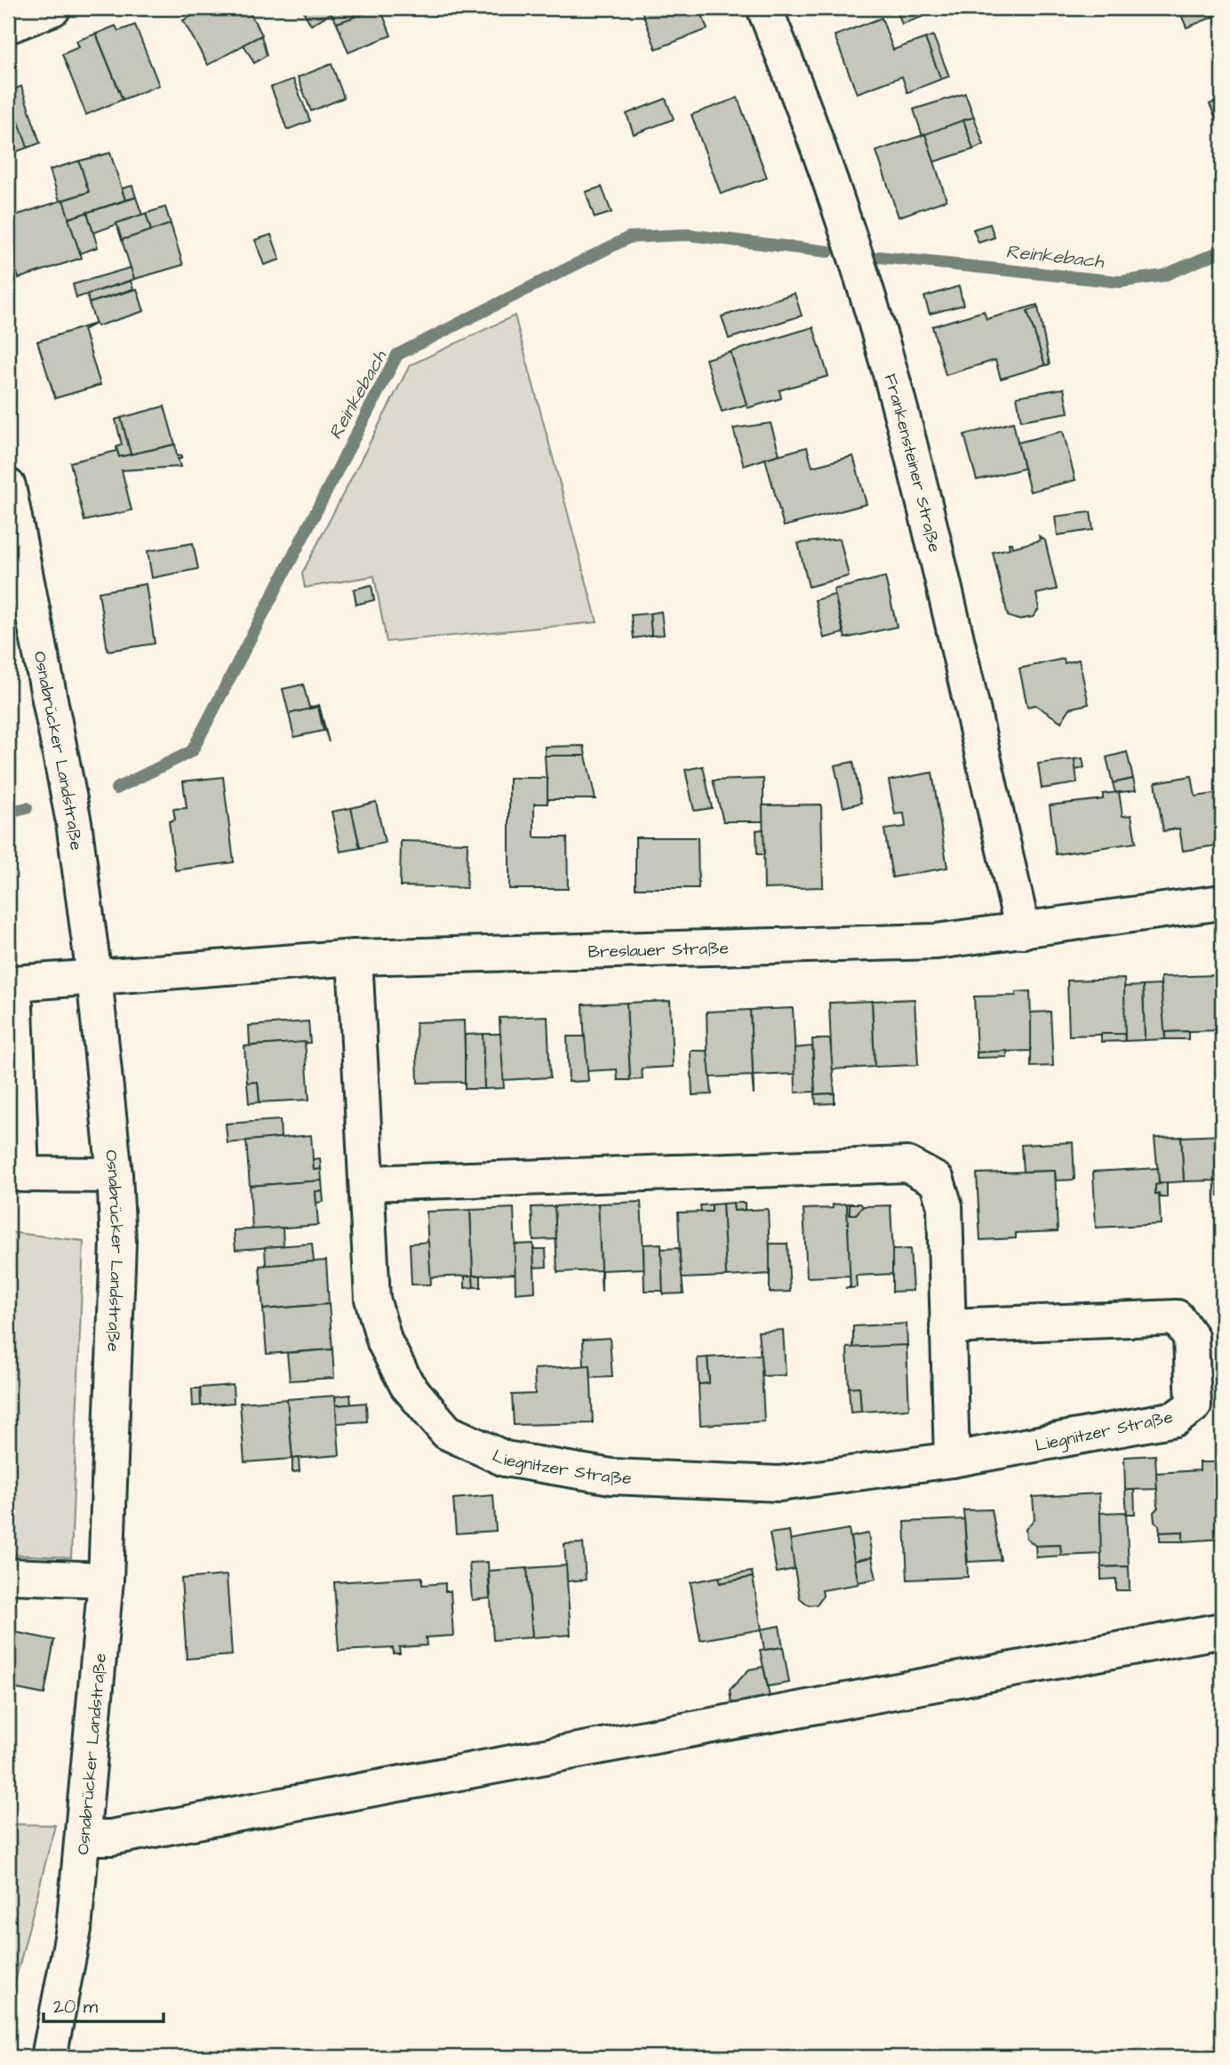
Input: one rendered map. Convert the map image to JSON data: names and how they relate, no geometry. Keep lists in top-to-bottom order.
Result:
{
  "streets": {
    "street": [
      "Frankensteiner Straße",
      "Osnabrücker Landstraße",
      "Breslauer Straße",
      "Liegnitzer Straße"
    ]
  },
  "crossings": [
    ["Frankensteiner Straße", "Breslauer Straße"],
    ["Osnabrücker Landstraße", "Breslauer Straße"],
    ["Breslauer Straße", "Liegnitzer Straße"]
  ],
  "water": ["Reinkebach"],
  "scale_bar": "20 m"
}
